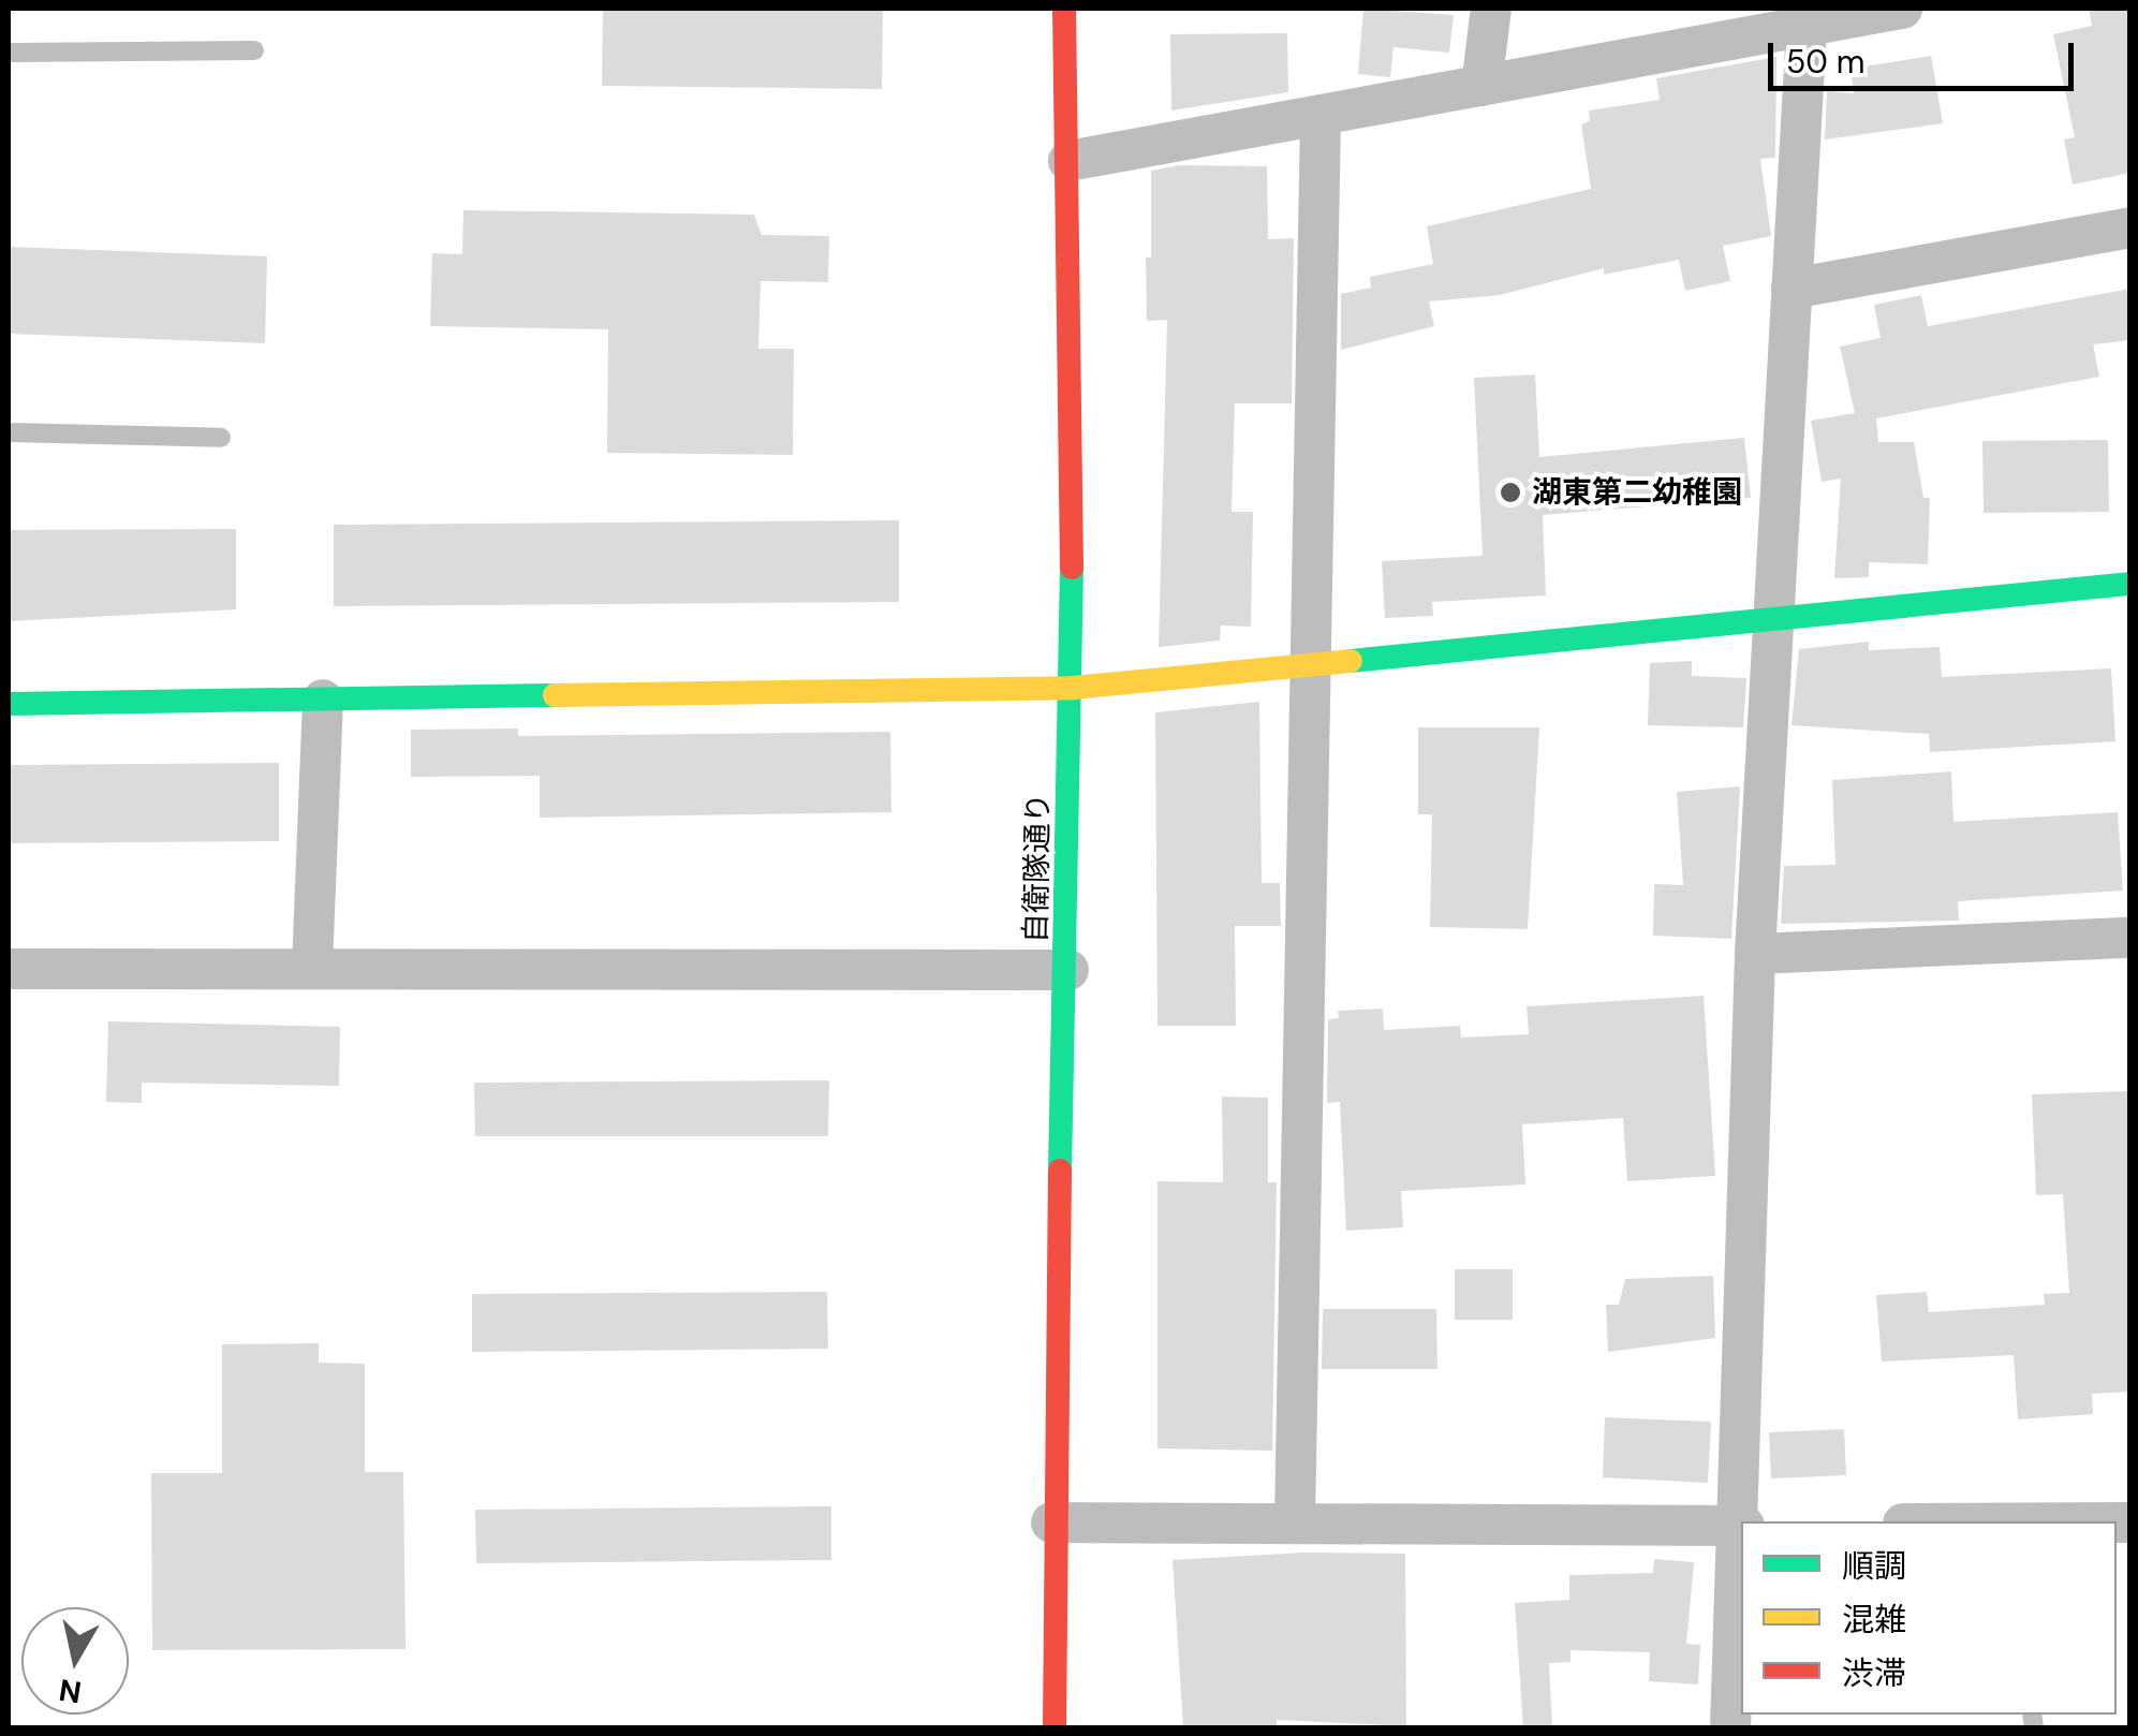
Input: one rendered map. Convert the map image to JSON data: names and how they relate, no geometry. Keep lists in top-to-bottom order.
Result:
{
  "streets": {
    "street": ["自衛隊通り"]
  },
  "places": ["湖東第二幼稚園"],
  "legend": ["順調", "混雑", "渋滞"],
  "scale_bar": "50 m",
  "north": "bottom"
}
